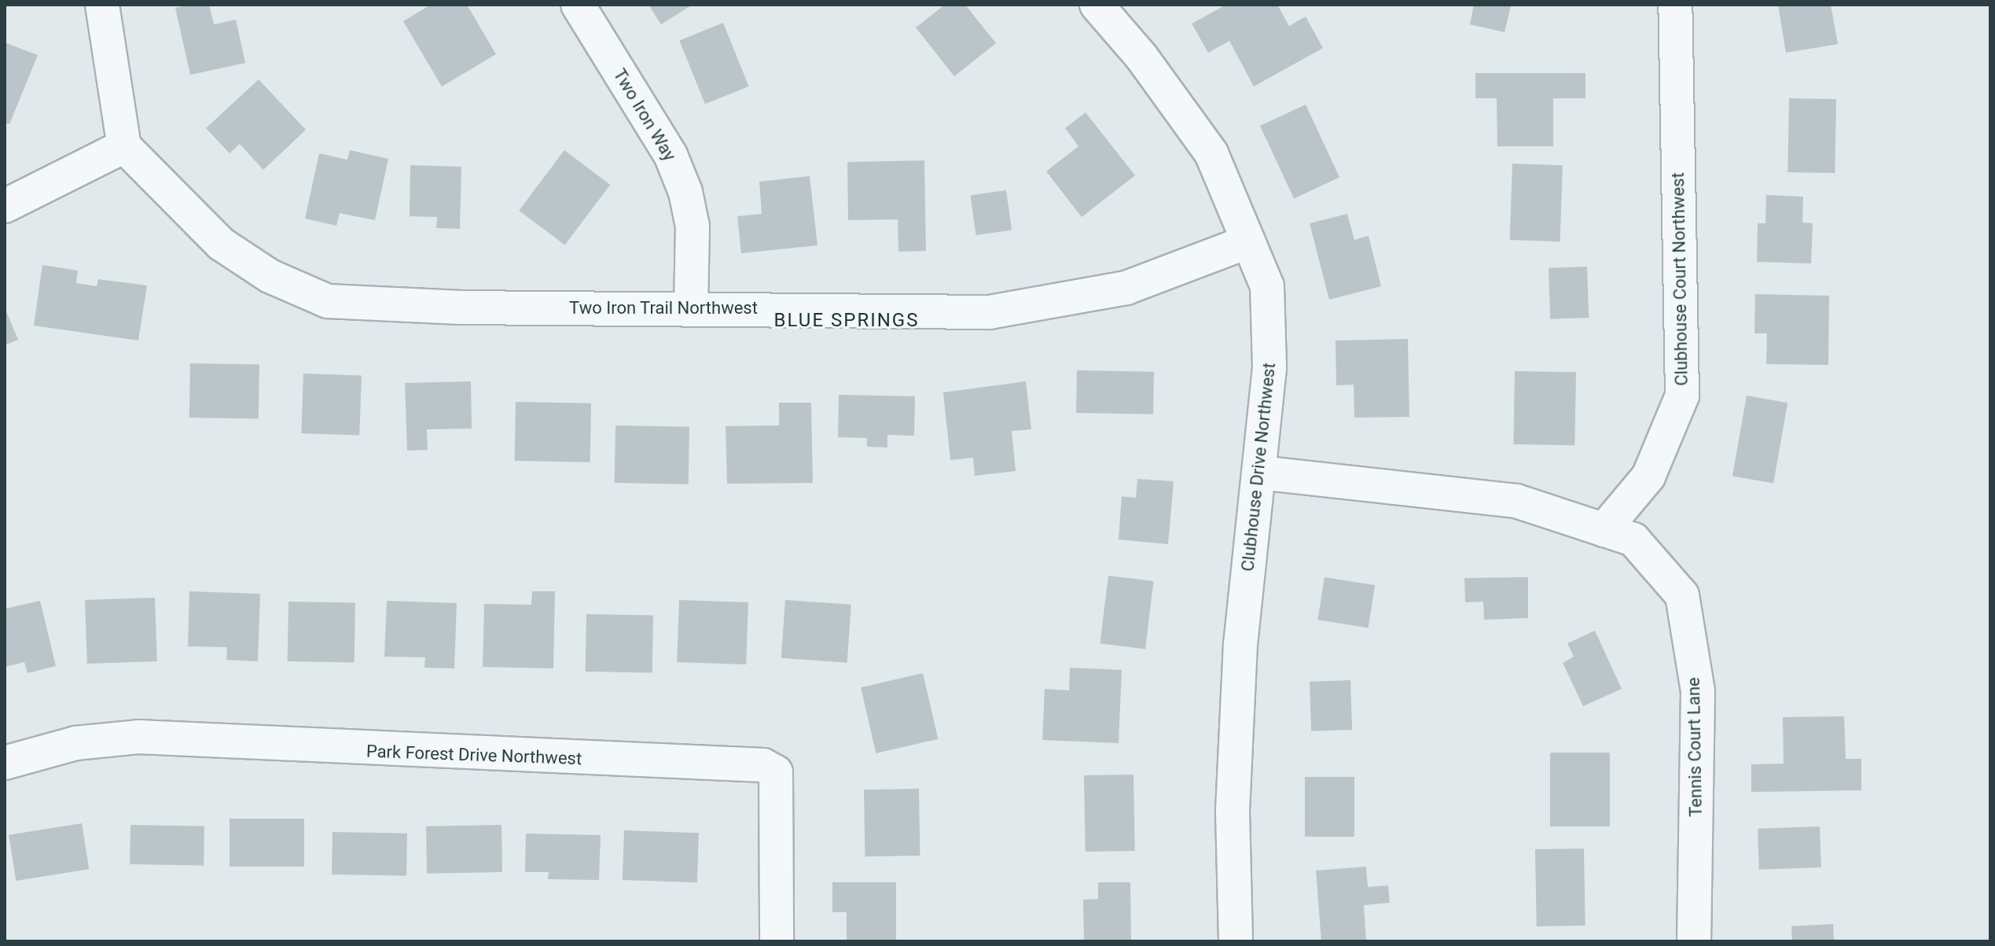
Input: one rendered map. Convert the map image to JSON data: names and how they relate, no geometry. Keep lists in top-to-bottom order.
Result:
{
  "streets": {
    "street": [
      "Two Iron Way",
      "Clubhouse Court Northwest",
      "Two Iron Trail Northwest",
      "Clubhouse Drive Northwest",
      "Tennis Court Lane",
      "Park Forest Drive Northwest"
    ]
  },
  "crossings": [
    ["Two Iron Way", "Two Iron Trail Northwest"],
    ["Clubhouse Court Northwest", "Tennis Court Lane"],
    ["Two Iron Trail Northwest", "Clubhouse Drive Northwest"],
    ["Clubhouse Drive Northwest", "Tennis Court Lane"]
  ],
  "districts": ["BLUE SPRINGS"]
}
